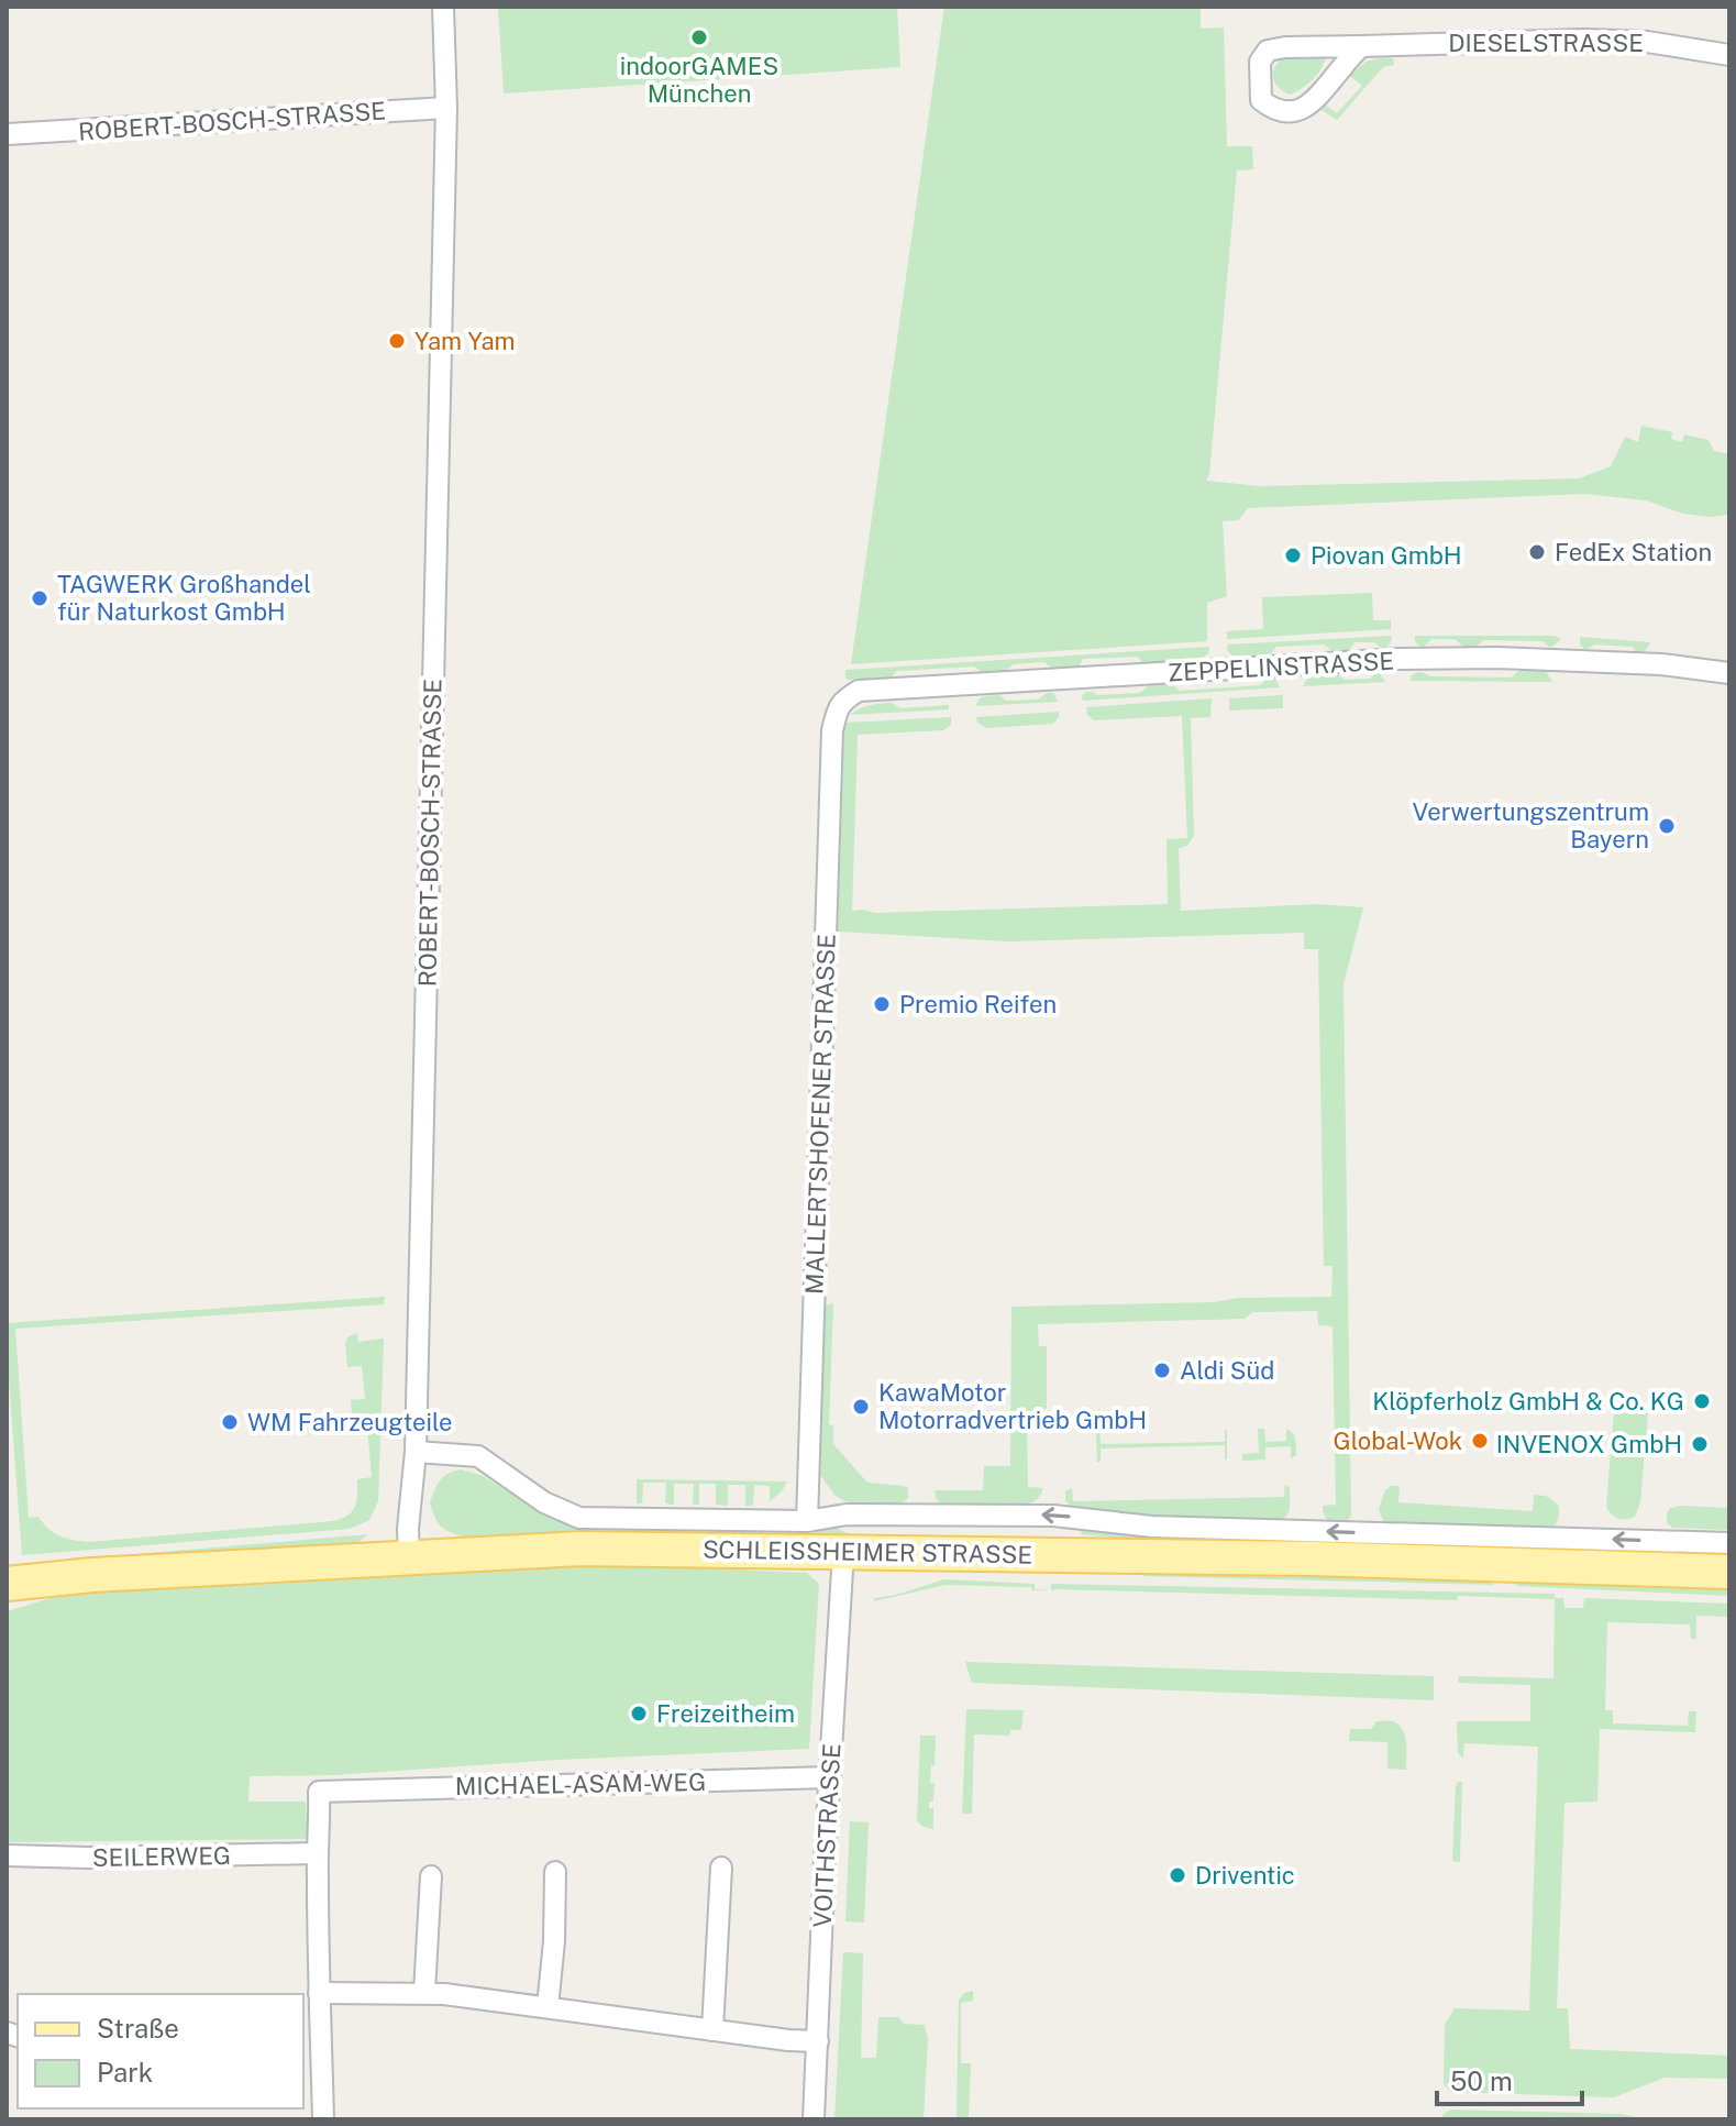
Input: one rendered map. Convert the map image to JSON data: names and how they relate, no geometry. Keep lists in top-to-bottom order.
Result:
{
  "streets": {
    "main road": ["SCHLEISSHEIMER STRASSE"],
    "street": [
      "DIESELSTRASSE",
      "ROBERT-BOSCH-STRASSE",
      "ZEPPELINSTRASSE",
      "MALLERTSHOFENER STRASSE",
      "MICHAEL-ASAM-WEG",
      "VOITHSTRASSE",
      "SEILERWEG"
    ]
  },
  "crossings": [
    ["ROBERT-BOSCH-STRASSE", "SCHLEISSHEIMER STRASSE"],
    ["ZEPPELINSTRASSE", "MALLERTSHOFENER STRASSE"],
    ["MALLERTSHOFENER STRASSE", "SCHLEISSHEIMER STRASSE"],
    ["SCHLEISSHEIMER STRASSE", "VOITHSTRASSE"],
    ["MICHAEL-ASAM-WEG", "VOITHSTRASSE"],
    ["MICHAEL-ASAM-WEG", "SEILERWEG"]
  ],
  "places": [
    "indoorGAMES München",
    "Yam Yam",
    "FedEx Station",
    "Piovan GmbH",
    "TAGWERK Großhandel für Naturkost GmbH",
    "Verwertungszentrum Bayern",
    "Premio Reifen",
    "Aldi Süd",
    "Klöpferholz GmbH & Co. KG",
    "KawaMotor Motorradvertrieb GmbH",
    "WM Fahrzeugteile",
    "Global-Wok",
    "INVENOX GmbH",
    "Freizeitheim",
    "Driventic"
  ],
  "legend": ["Straße", "Park"],
  "scale_bar": "50 m"
}
